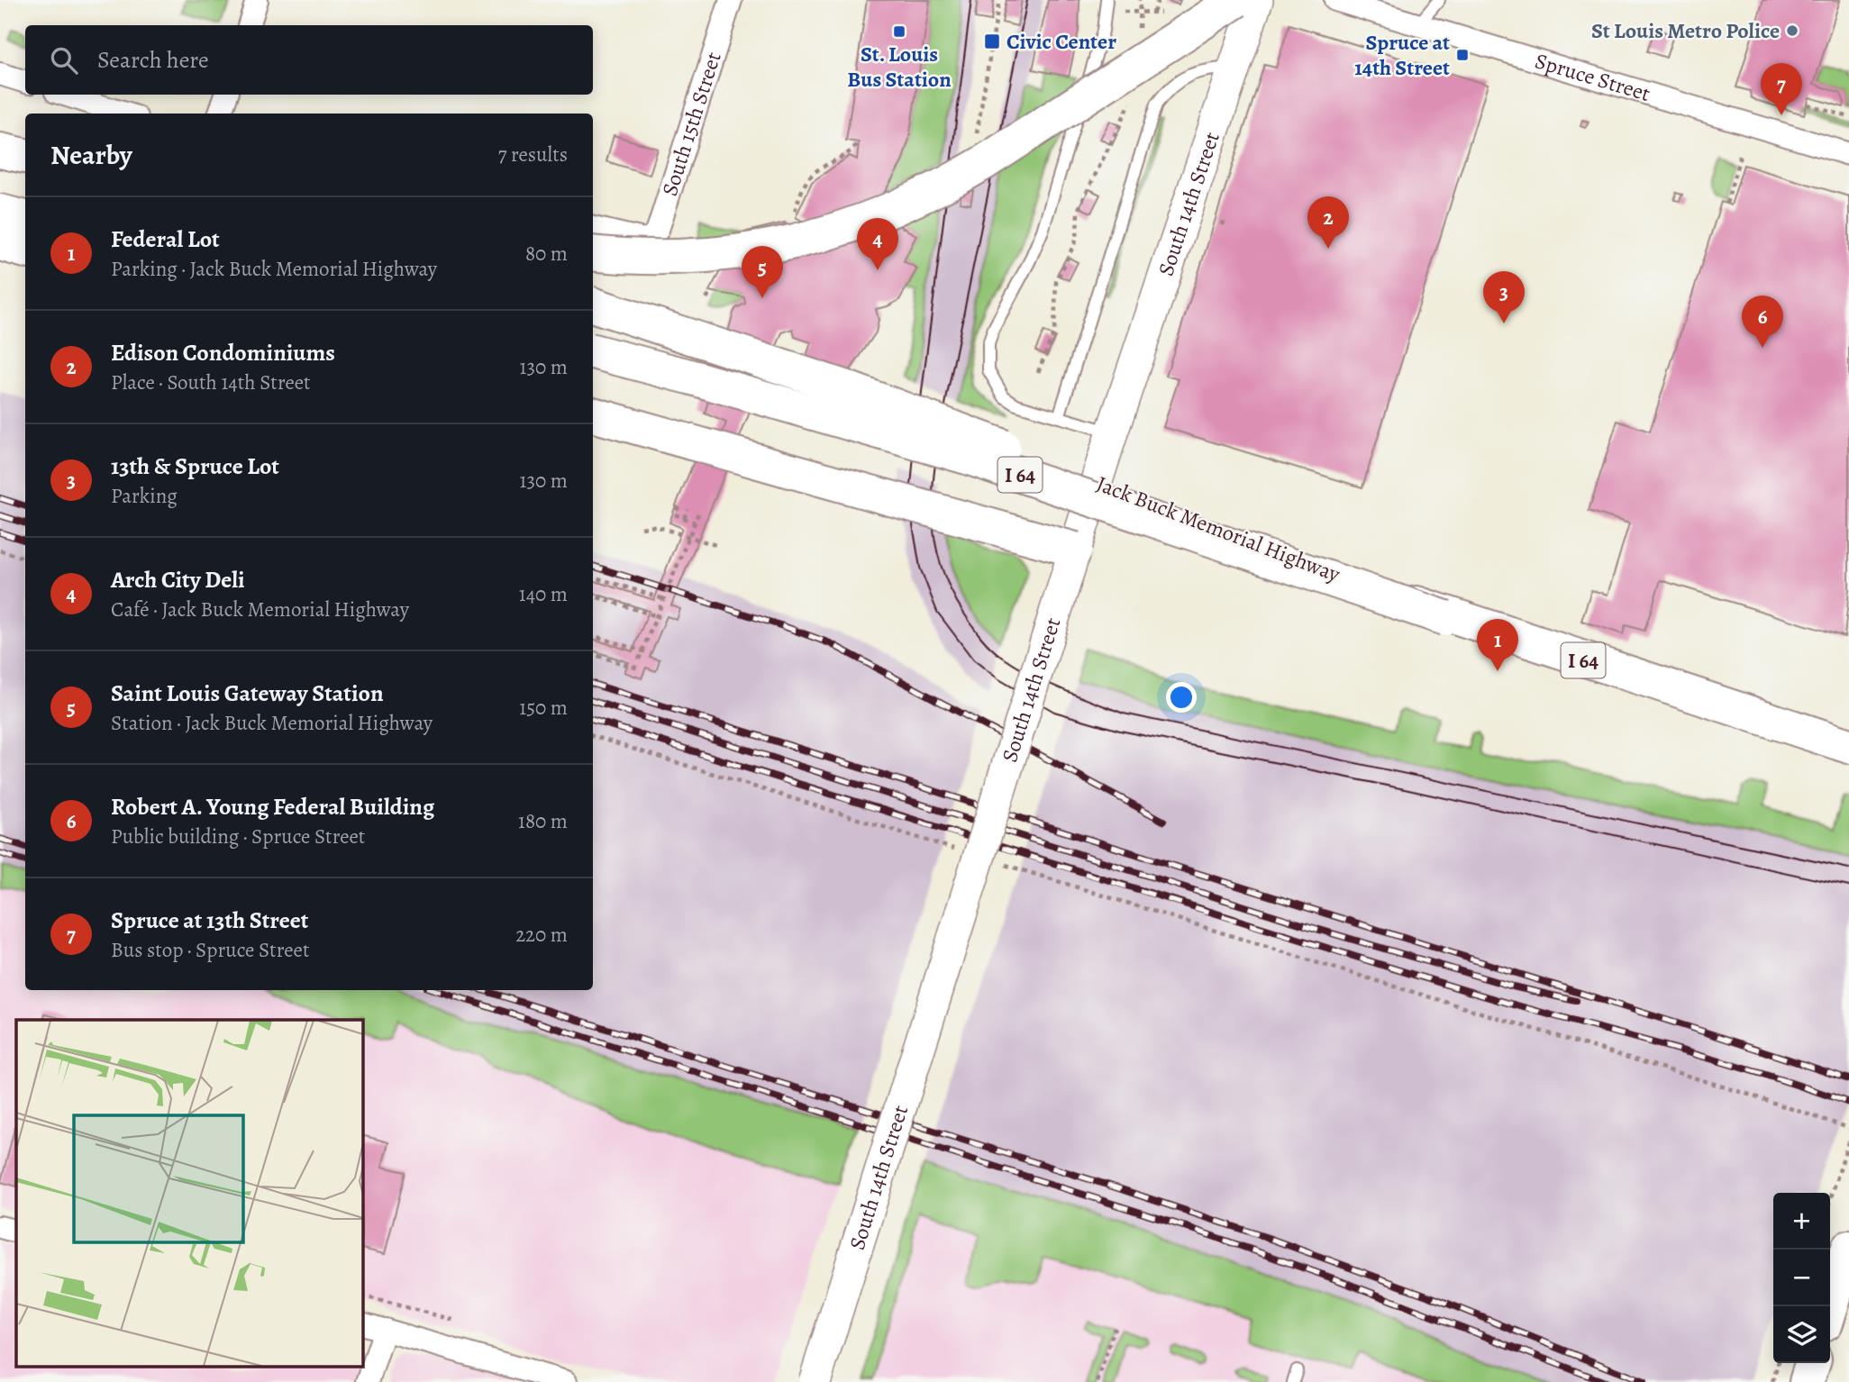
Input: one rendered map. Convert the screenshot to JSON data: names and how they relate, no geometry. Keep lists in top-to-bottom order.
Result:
{
  "streets": {
    "main road": ["South 14th Street", "I 64", "Jack Buck Memorial Highway"],
    "street": ["Spruce Street", "South 15th Street"]
  },
  "places": {
    "other": ["St Louis Metro Police"],
    "transit": ["St. Louis Bus Station", "Civic Center", "Spruce at 14th Street"]
  },
  "page": {
    "search": "Search here",
    "pins": [
      "7",
      "2",
      "4",
      "5",
      "3",
      "6",
      "1"
    ],
    "heading": ["Nearby", "7 results"],
    "list": [
      {
        "mark": "1",
        "name": "Federal Lot",
        "note": "Parking · Jack Buck Memorial Highway",
        "value": "80 m"
      },
      {
        "mark": "2",
        "name": "Edison Condominiums",
        "note": "Place · South 14th Street",
        "value": "130 m"
      },
      {
        "mark": "3",
        "name": "13th & Spruce Lot",
        "note": "Parking",
        "value": "130 m"
      },
      {
        "mark": "4",
        "name": "Arch City Deli",
        "note": "Café · Jack Buck Memorial Highway",
        "value": "140 m"
      },
      {
        "mark": "5",
        "name": "Saint Louis Gateway Station",
        "note": "Station · Jack Buck Memorial Highway",
        "value": "150 m"
      },
      {
        "mark": "6",
        "name": "Robert A. Young Federal Building",
        "note": "Public building · Spruce Street",
        "value": "180 m"
      },
      {
        "mark": "7",
        "name": "Spruce at 13th Street",
        "note": "Bus stop · Spruce Street",
        "value": "220 m"
      }
    ],
    "map_buttons": ["+", "−"]
  }
}
